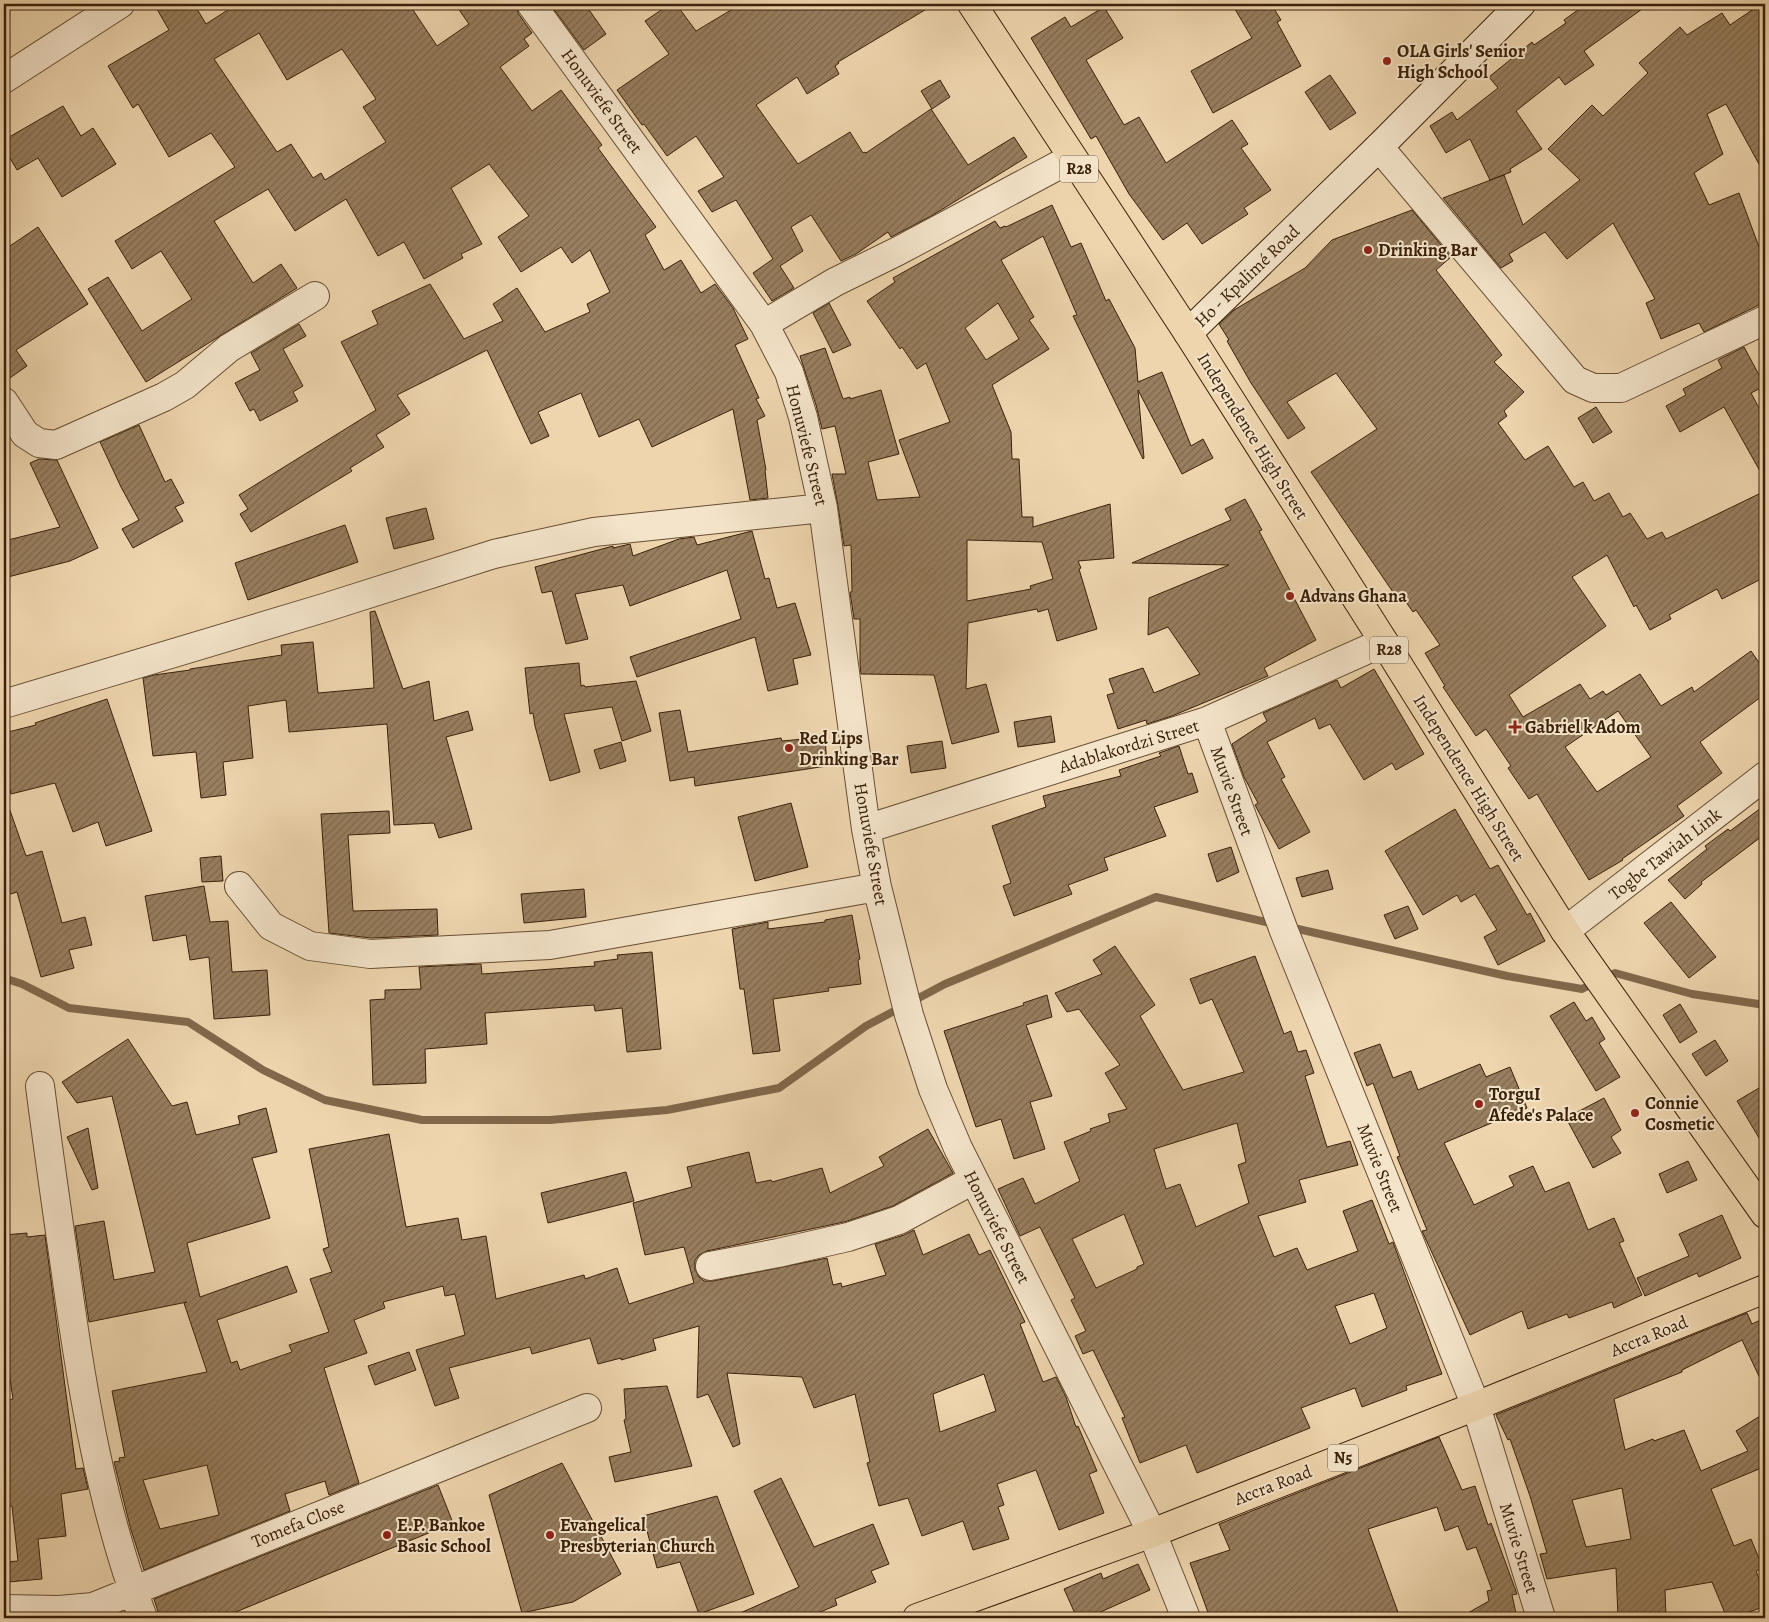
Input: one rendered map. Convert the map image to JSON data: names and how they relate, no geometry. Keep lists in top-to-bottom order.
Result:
{
  "streets": {
    "main road": [
      "R28",
      "Ho - Kpalimé Road",
      "Independence High Street",
      "Accra Road",
      "N5"
    ],
    "street": [
      "Honuviefe Street",
      "Adablakordzi Street",
      "Muvie Street",
      "Togbe Tawiah Link",
      "Tomefa Close"
    ]
  },
  "crossings": [
    ["Honuviefe Street", "Adablakordzi Street"],
    ["Honuviefe Street", "Accra Road"],
    ["Ho - Kpalimé Road", "Independence High Street"],
    ["Independence High Street", "Adablakordzi Street"],
    ["Independence High Street", "Togbe Tawiah Link"],
    ["Adablakordzi Street", "Muvie Street"],
    ["Muvie Street", "Accra Road"]
  ],
  "places": {
    "other": [
      "OLA Girls' Senior High School",
      "Drinking Bar",
      "Advans Ghana",
      "Red Lips Drinking Bar",
      "TorguI Afede's Palace",
      "Connie Cosmetic",
      "E.P. Bankoe Basic School",
      "Evangelical Presbyterian Church"
    ],
    "health": ["Gabriel k Adom"]
  }
}
